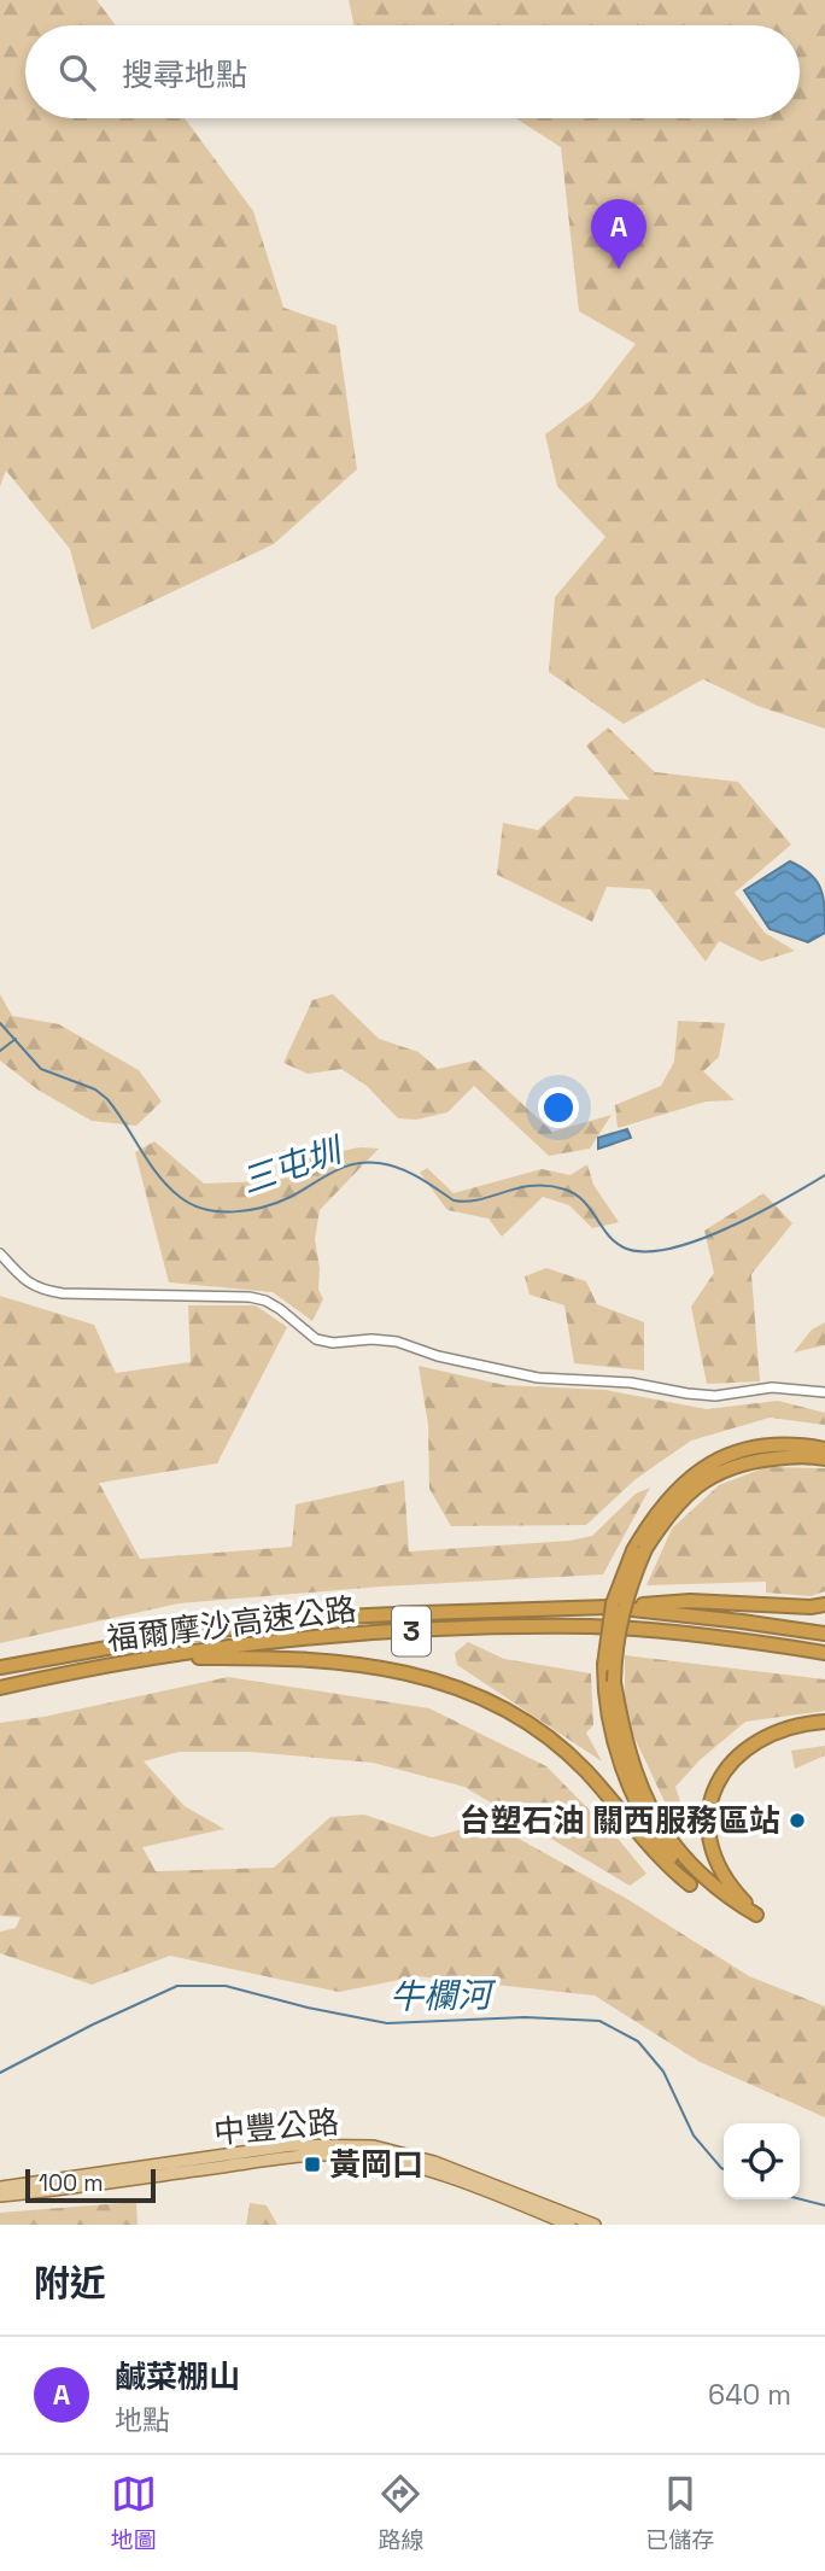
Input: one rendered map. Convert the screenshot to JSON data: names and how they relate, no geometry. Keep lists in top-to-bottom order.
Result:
{
  "streets": {
    "highway": ["福爾摩沙高速公路", "3"],
    "main road": ["中豐公路"]
  },
  "water": ["三屯圳", "牛欄河"],
  "places": {
    "other": ["台塑石油 關西服務區站"],
    "transit": ["黃岡口"]
  },
  "scale_bar": "100 m",
  "page": {
    "search": "搜尋地點",
    "pins": "A",
    "scale": "100 m",
    "heading": "附近",
    "list": [
      {
        "mark": "A",
        "name": "鹹菜棚山",
        "note": "地點",
        "value": "640 m"
      }
    ],
    "nav": ["地圖", "路線", "已儲存"]
  }
}
